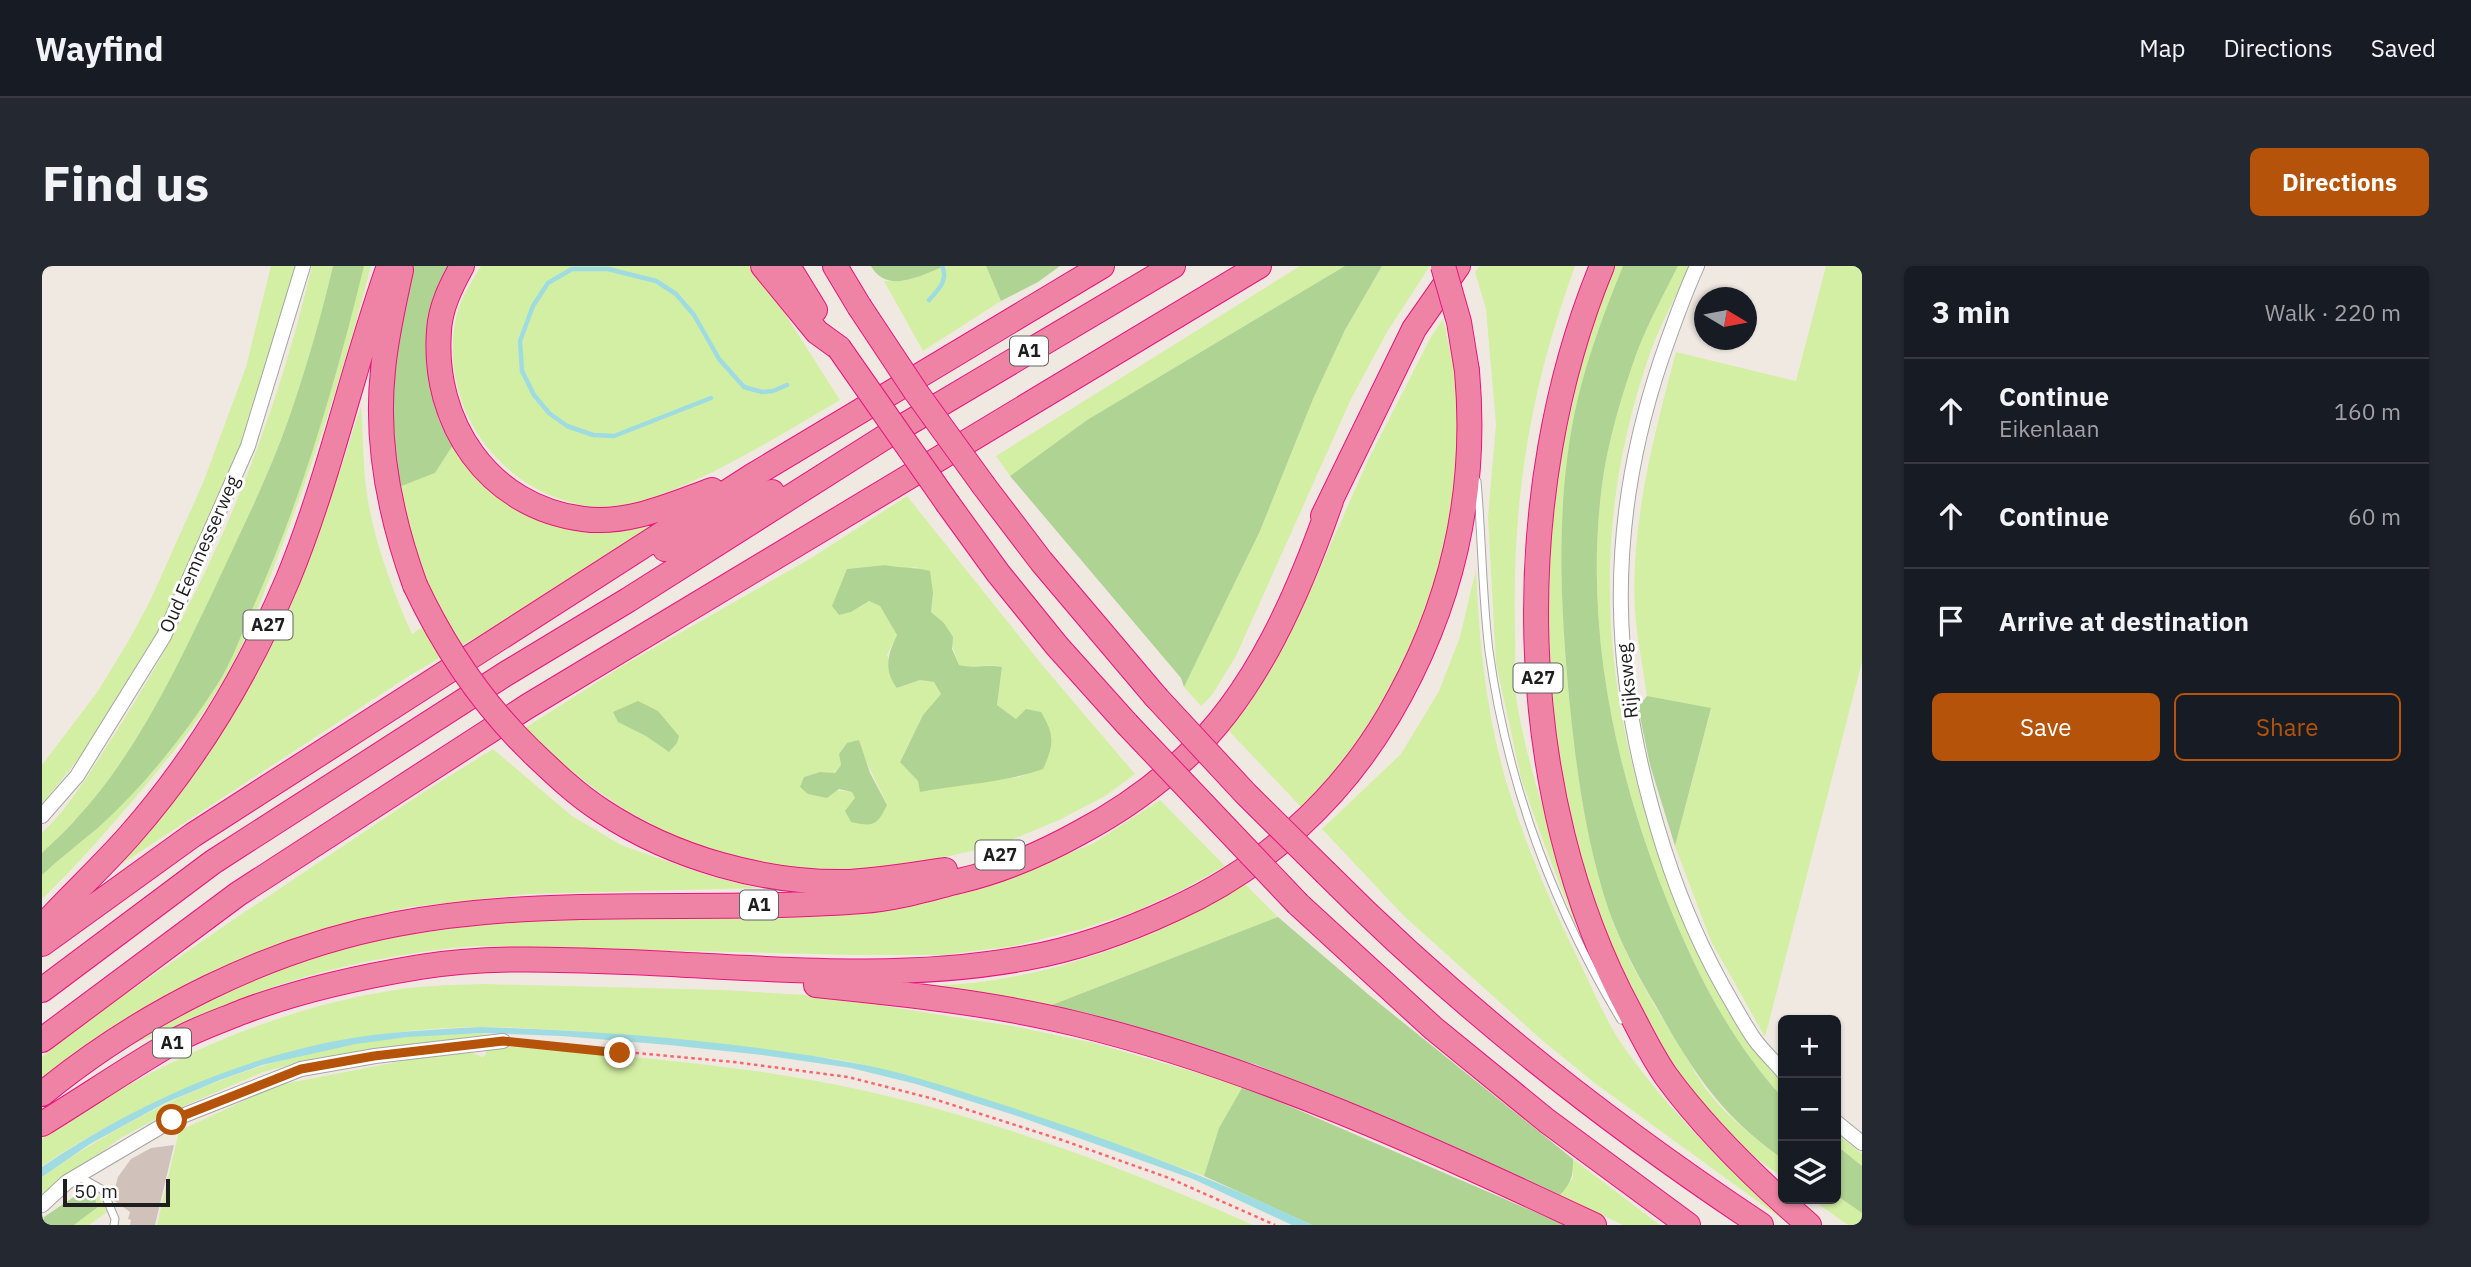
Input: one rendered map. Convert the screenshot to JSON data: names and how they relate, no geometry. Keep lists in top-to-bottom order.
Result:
{
  "streets": {
    "highway": ["A1", "A27"],
    "street": ["Oud Eemnesserweg", "Rijksweg"]
  },
  "crossings": [
    ["A1", "A27"]
  ],
  "scale_bar": "50 m",
  "north": "right",
  "page": {
    "header": "Wayfind",
    "nav": ["Map", "Directions", "Saved"],
    "buttons": [
      "Directions",
      ["Save", "Share"]
    ],
    "title": "Find us",
    "heading": ["3 min", "Walk · 220 m"],
    "list": [
      ["Continue", "Eikenlaan", "160 m"],
      ["Continue", "60 m"],
      "Arrive at destination"
    ],
    "map_buttons": ["+", "−"],
    "scale": "50 m"
  }
}
